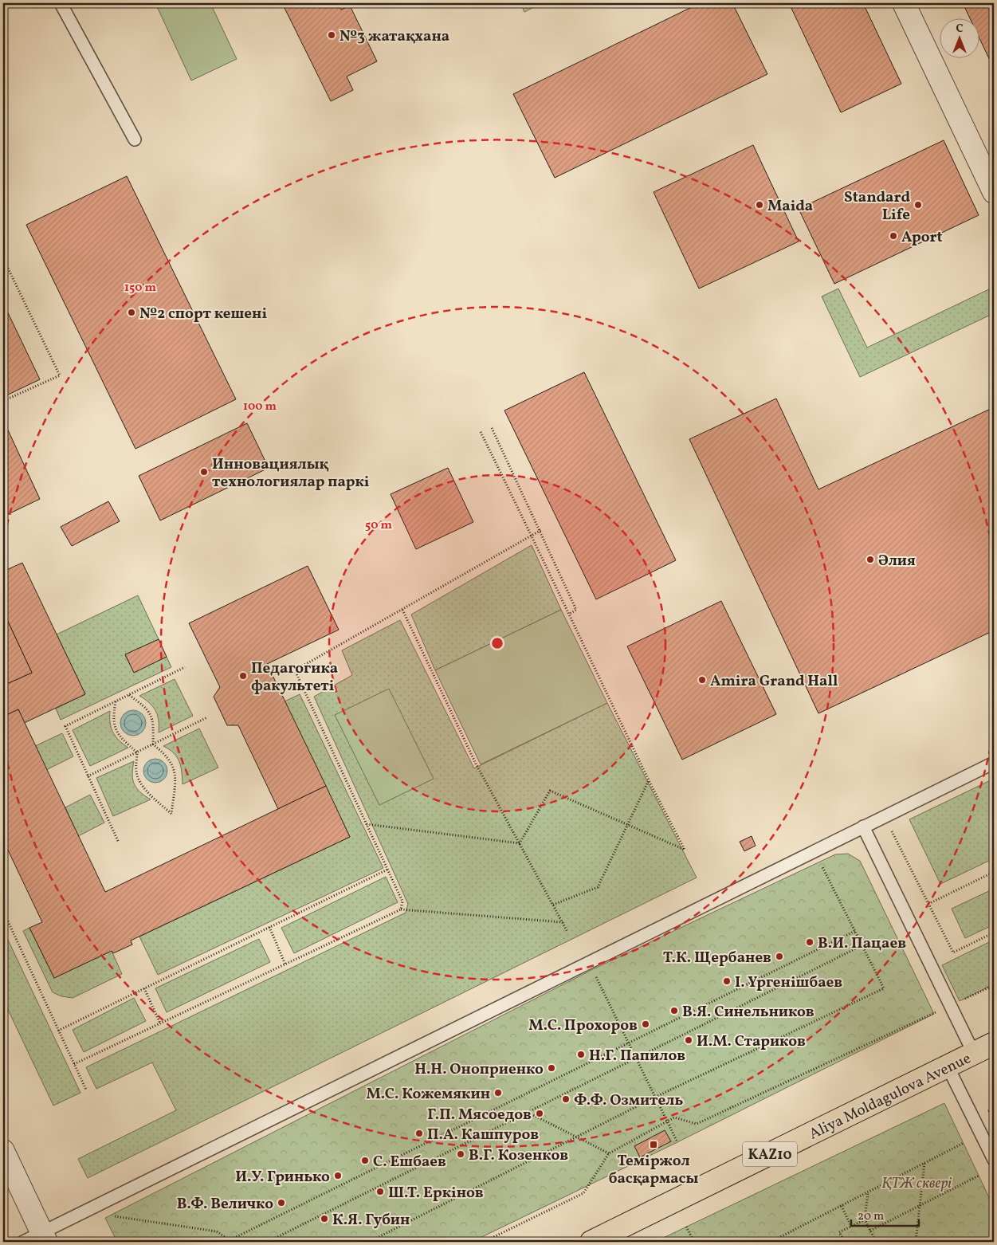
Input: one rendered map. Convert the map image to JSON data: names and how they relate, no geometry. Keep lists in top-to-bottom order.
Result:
{
  "streets": {
    "main road": ["Aliya Moldagulova Avenue", "KAZ10"]
  },
  "parks": ["ҚТЖ сквері"],
  "places": {
    "other": [
      "№3 жатақхана",
      "Maida",
      "Standard Life",
      "Aport",
      "№2 спорт кешені",
      "Инновациялық технологиялар паркі",
      "Әлия",
      "Педагогика факультеті",
      "Amira Grand Hall",
      "В.И. Пацаев",
      "Т.К. Щербанев",
      "І. Үргенішбаев",
      "В.Я. Синельников",
      "М.С. Прохоров",
      "И.М. Стариков",
      "Н.Г. Папилов",
      "Н.Н. Оноприенко",
      "М.С. Кожемякин",
      "Ф.Ф. Озмитель",
      "Г.П. Мясоедов",
      "П.А. Кашпуров",
      "В.Г. Козенков",
      "С. Ешбаев",
      "И.У. Гринько",
      "Ш.Т. Еркінов",
      "В.Ф. Величко",
      "К.Я. Губин"
    ],
    "transit": ["Теміржол басқармасы"]
  },
  "scale_bar": "20 m",
  "north": "top",
  "rings": ["150 m", "100 m", "50 m"]
}
